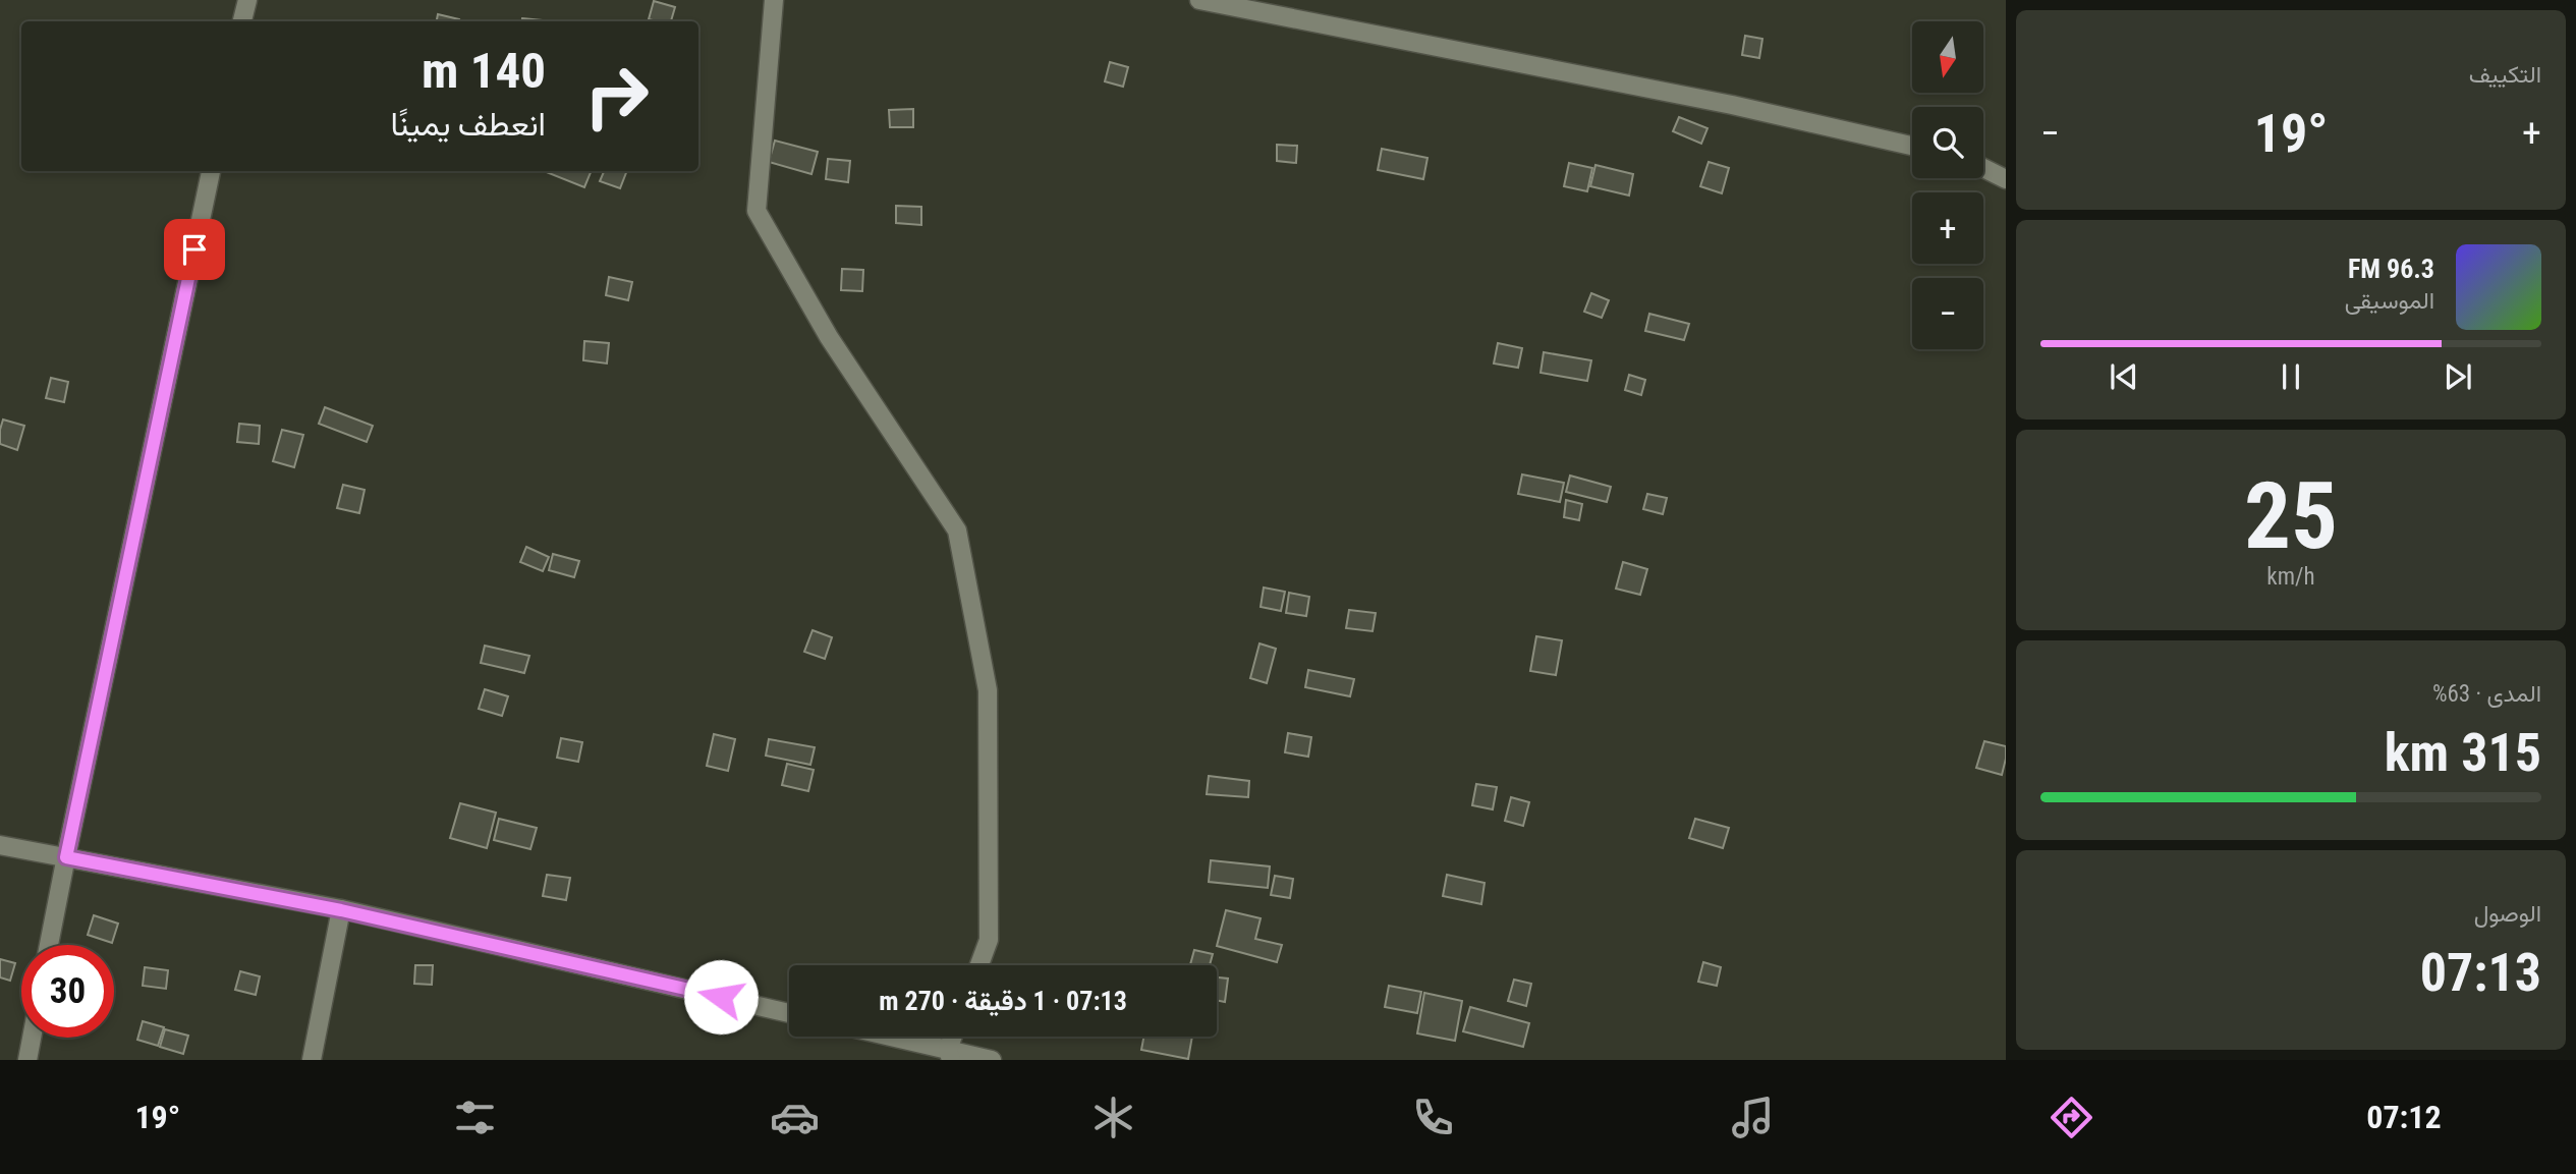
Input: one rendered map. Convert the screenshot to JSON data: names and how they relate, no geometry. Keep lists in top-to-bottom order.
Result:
{
  "north": "bottom",
  "page": {
    "tile": [
      "التكييف",
      ["25", "km/h"],
      ["المدى · 63%", "315 km"],
      ["الوصول", "07:13"]
    ],
    "map_buttons": ["+", "−"],
    "turn": ["140 m", "انعطف يمينًا"],
    "heat": ["−", "19°", "+"],
    "song": ["96.3 FM", "الموسيقى"],
    "limit": "30",
    "trip": "07:13 · 1 دقيقة · 270 m",
    "tabs": ["07:12", "19°"]
  }
}
